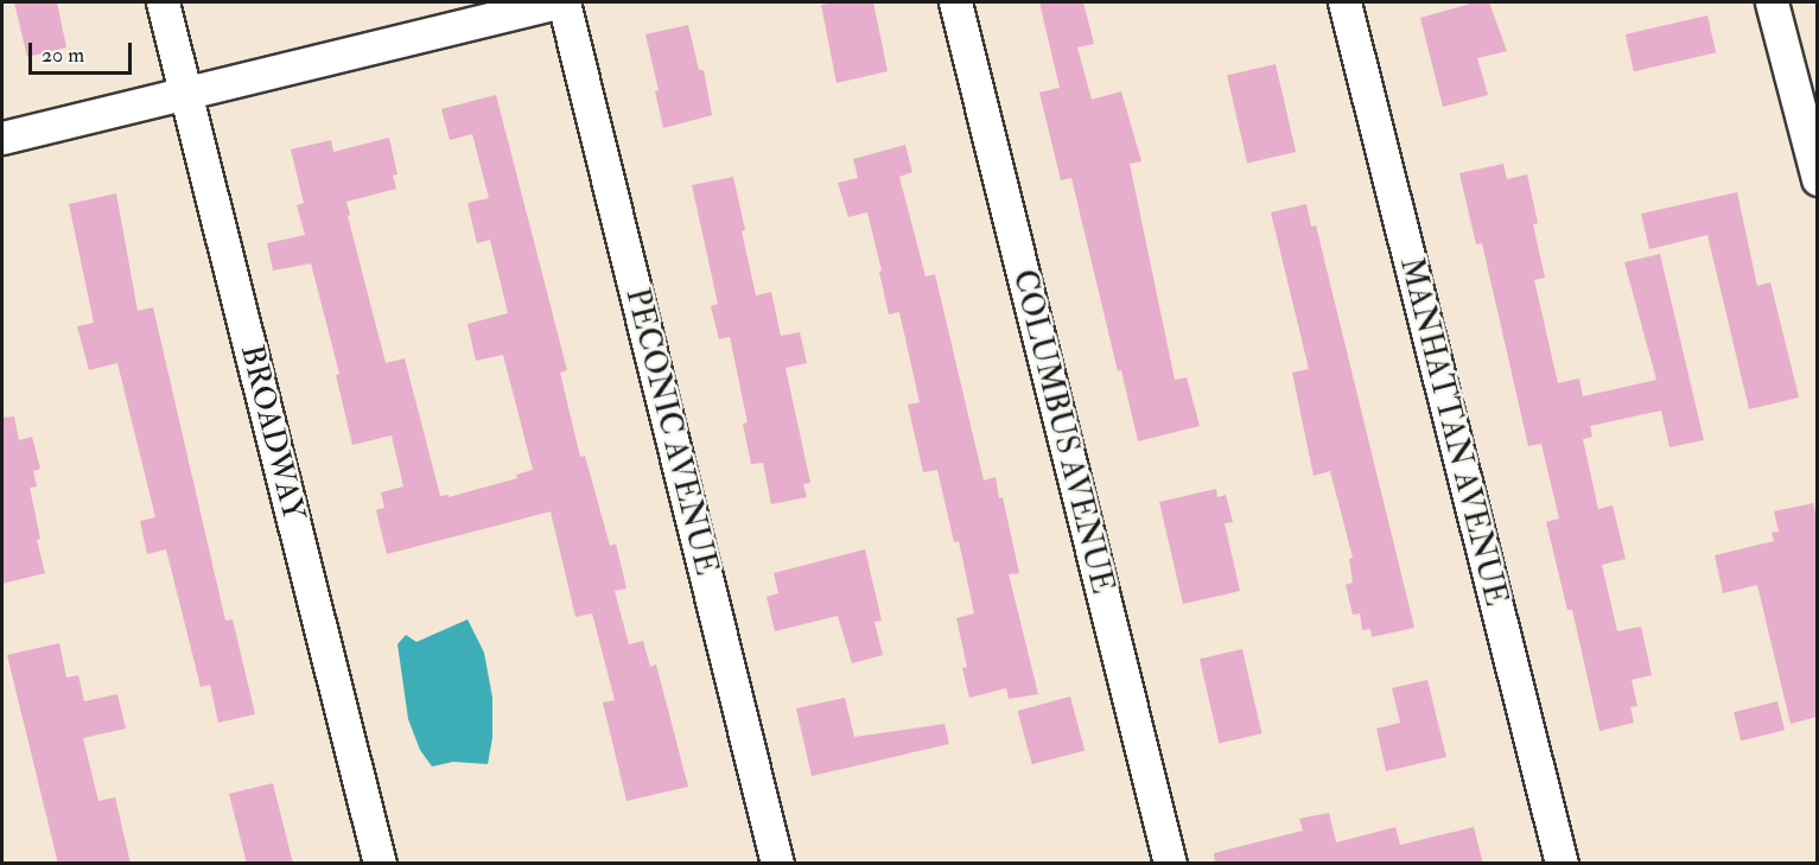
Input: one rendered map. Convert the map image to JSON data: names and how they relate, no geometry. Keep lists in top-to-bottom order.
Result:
{
  "streets": {
    "street": [
      "PECONIC AVENUE",
      "COLUMBUS AVENUE",
      "MANHATTAN AVENUE",
      "BROADWAY"
    ]
  },
  "scale_bar": "20 m"
}
